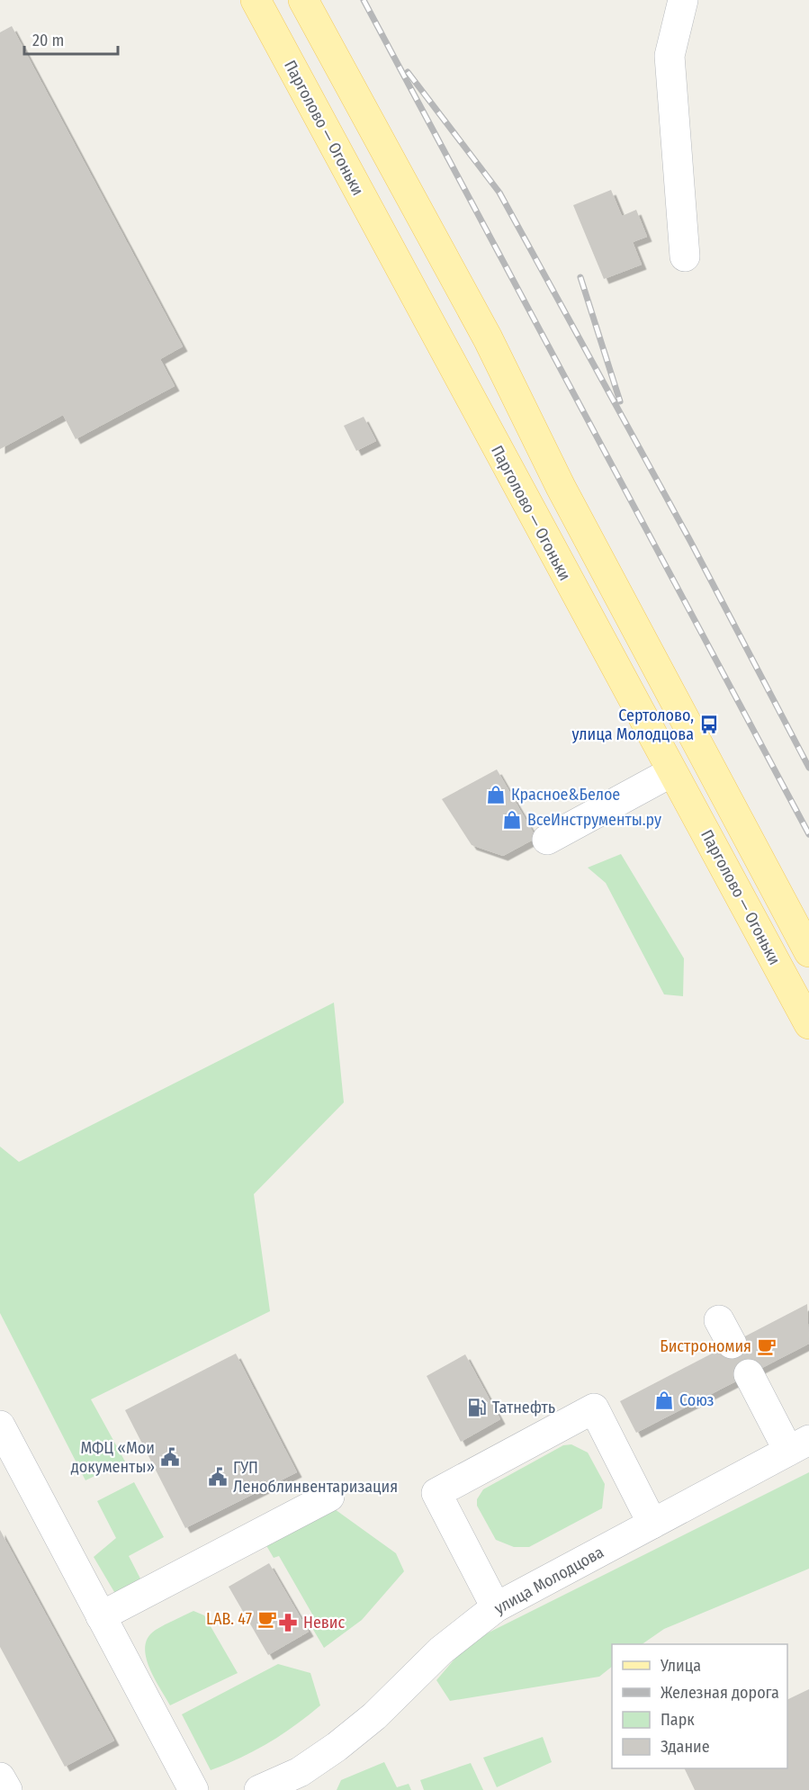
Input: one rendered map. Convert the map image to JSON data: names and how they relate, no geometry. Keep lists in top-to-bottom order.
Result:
{
  "streets": {
    "main road": ["Парголово — Огоньки"],
    "street": ["улица Молодцова"]
  },
  "places": {
    "bus stop": ["Сертолово, улица Молодцова"],
    "shop": ["Красное&Белое", "ВсеИнструменты.ру", "Союз"],
    "cafe": ["Бистрономия", "LAB. 47"],
    "fuel station": ["Татнефть"],
    "public building": ["МФЦ «Мои документы»", "ГУП Леноблинвентаризация"],
    "pharmacy": ["Невис"]
  },
  "legend": [
    "Улица",
    "Железная дорога",
    "Парк",
    "Здание"
  ],
  "scale_bar": "20 m"
}
